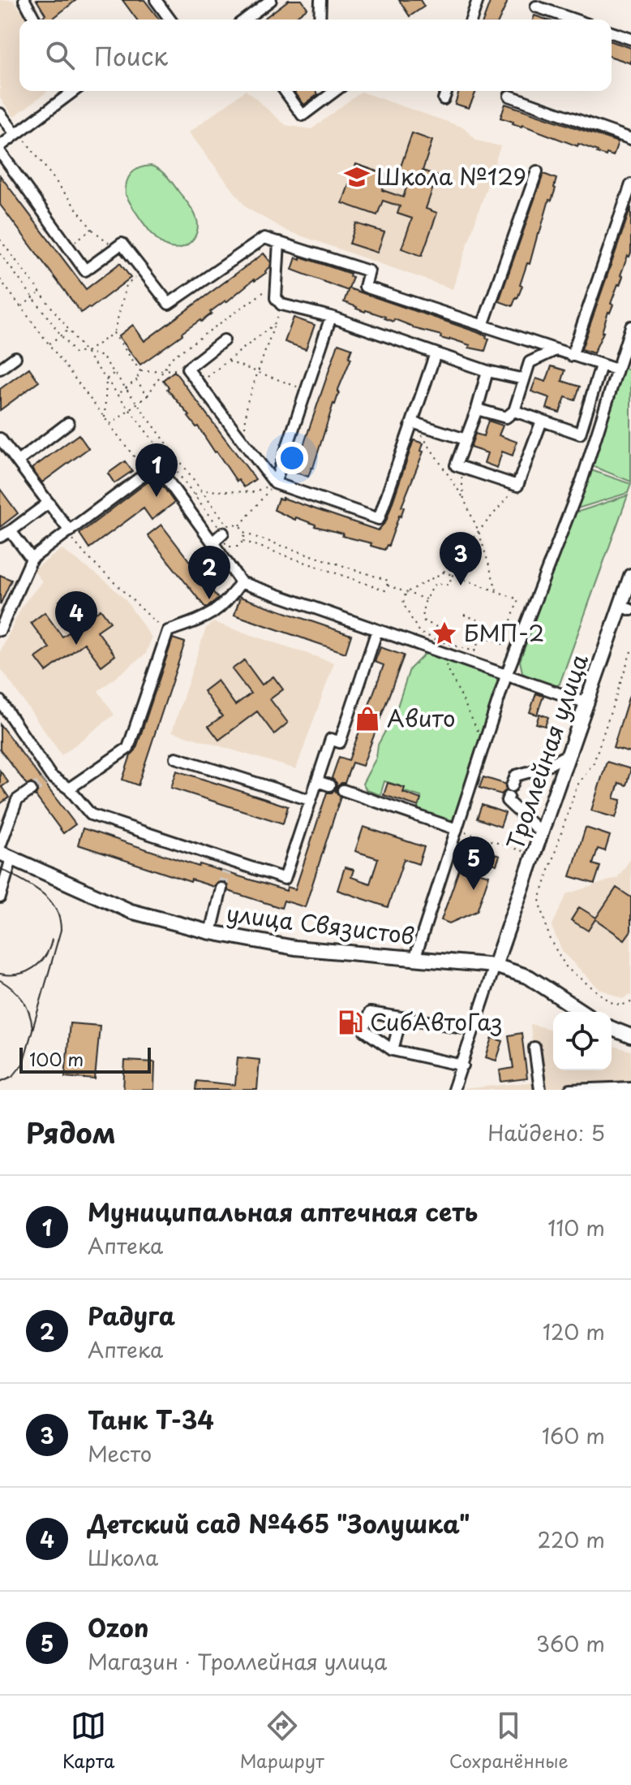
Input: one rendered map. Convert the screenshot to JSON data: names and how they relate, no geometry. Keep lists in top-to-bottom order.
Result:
{
  "streets": {
    "main road": ["Троллейная улица", "улица Связистов"]
  },
  "crossings": [
    ["Троллейная улица", "улица Связистов"]
  ],
  "places": {
    "school or university": ["Школа №129"],
    "place": ["БМП-2"],
    "shop": ["Авито"],
    "fuel station": ["СибАвтоГаз"]
  },
  "scale_bar": "100 m",
  "page": {
    "search": "Поиск",
    "pins": [
      "1",
      "3",
      "2",
      "4",
      "5"
    ],
    "scale": "100 m",
    "heading": ["Рядом", "Найдено: 5"],
    "list": [
      {
        "mark": "1",
        "name": "Муниципальная аптечная сеть",
        "note": "Аптека",
        "value": "110 m"
      },
      {
        "mark": "2",
        "name": "Радуга",
        "note": "Аптека",
        "value": "120 m"
      },
      {
        "mark": "3",
        "name": "Танк Т-34",
        "note": "Место",
        "value": "160 m"
      },
      {
        "mark": "4",
        "name": "Детский сад №465 \"Золушка\"",
        "note": "Школа",
        "value": "220 m"
      },
      {
        "mark": "5",
        "name": "Ozon",
        "note": "Магазин · Троллейная улица",
        "value": "360 m"
      }
    ],
    "nav": ["Карта", "Маршрут", "Сохранённые"]
  }
}
